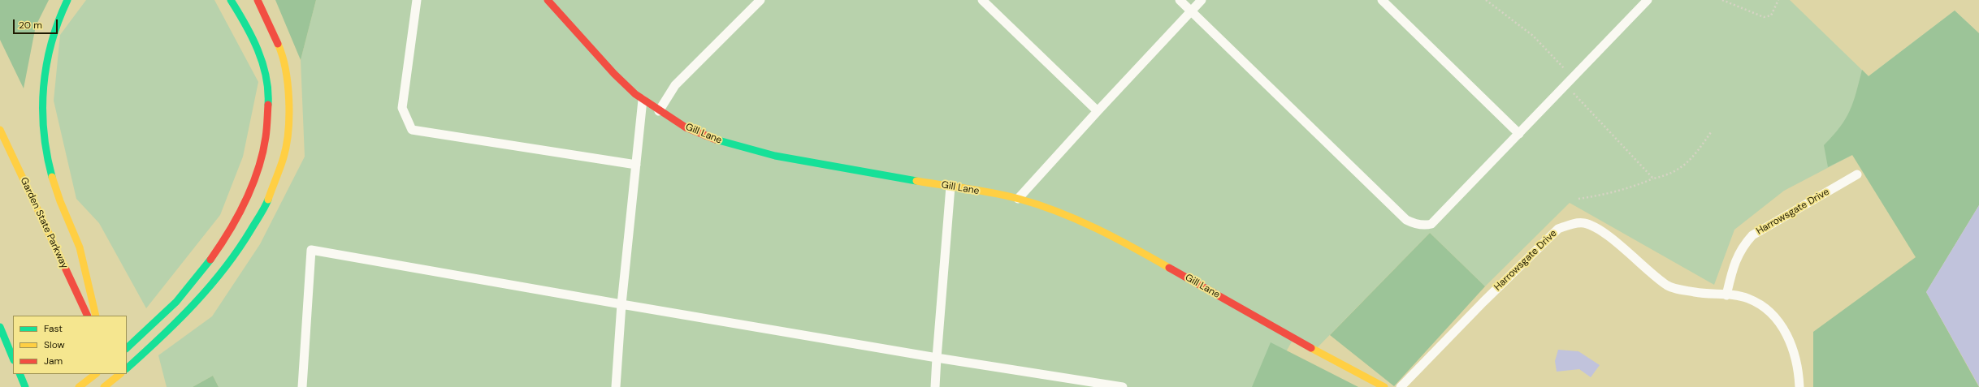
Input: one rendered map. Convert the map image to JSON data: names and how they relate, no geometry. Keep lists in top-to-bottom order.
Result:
{
  "streets": {
    "main road": ["Gill Lane", "Garden State Parkway"],
    "lane": ["Harrowsgate Drive"]
  },
  "legend": ["Fast", "Slow", "Jam"],
  "scale_bar": "20 m"
}
